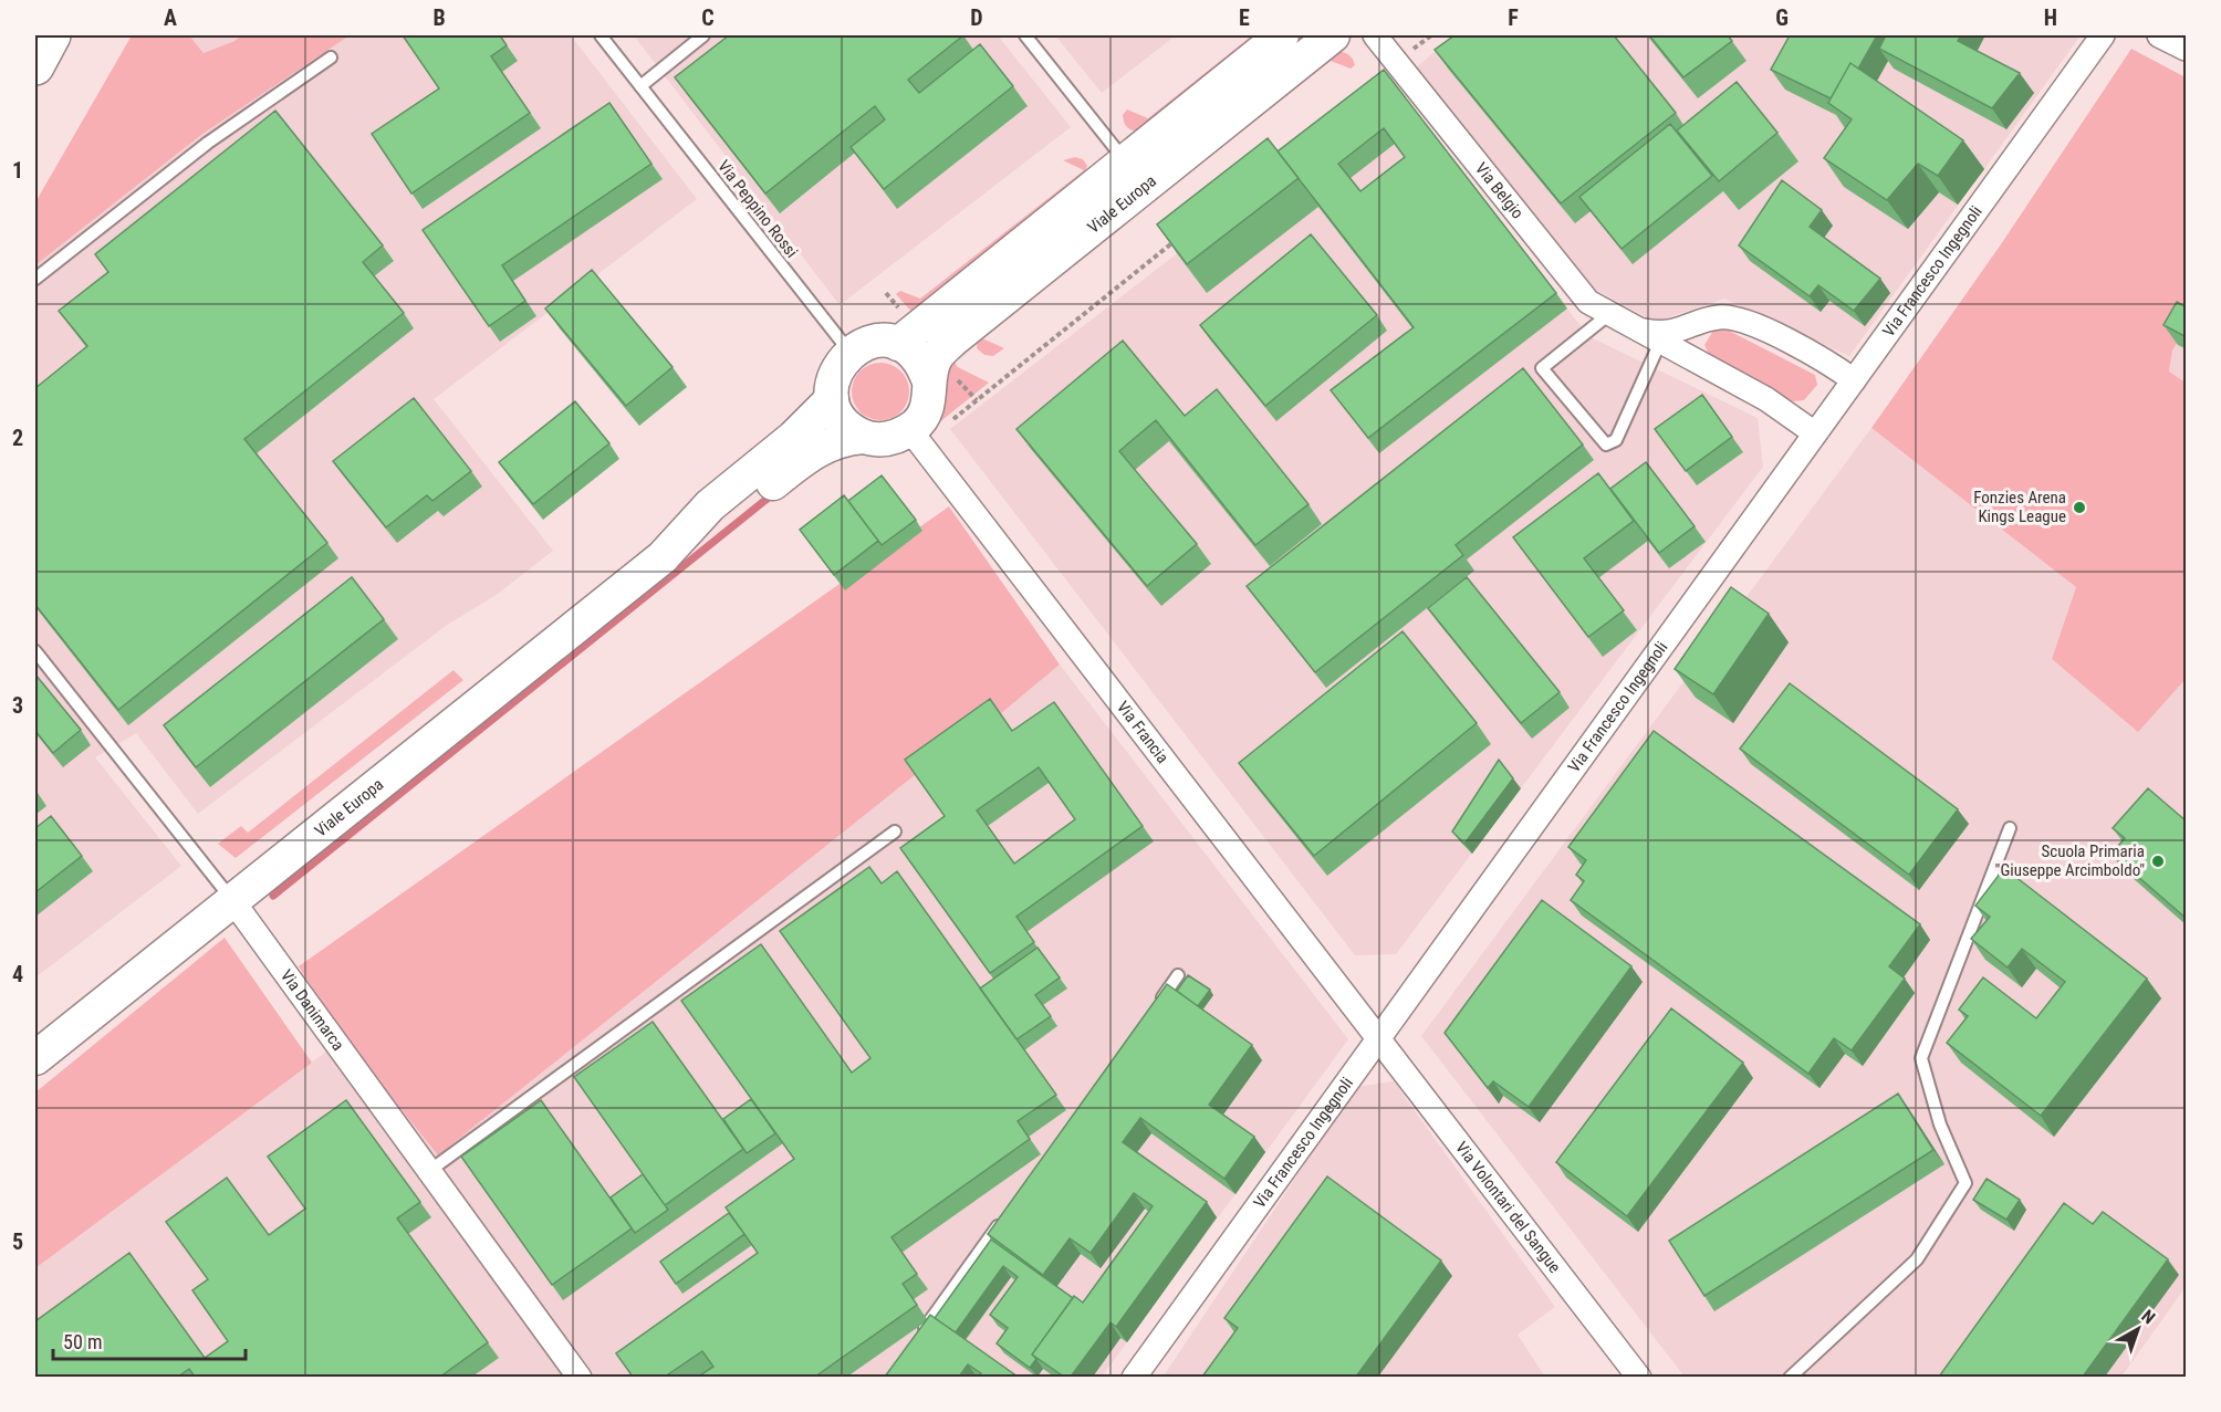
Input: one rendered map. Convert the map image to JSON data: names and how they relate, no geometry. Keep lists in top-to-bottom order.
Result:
{
  "streets": {
    "street": [
      "Via Belgio",
      "Viale Europa",
      "Via Francesco Ingegnoli",
      "Via Francia",
      "Via Danimarca",
      "Via Volontari del Sangue"
    ],
    "lane": ["Via Peppino Rossi"]
  },
  "crossings": [
    ["Via Belgio", "Via Francesco Ingegnoli"],
    ["Viale Europa", "Via Peppino Rossi"],
    ["Viale Europa", "Via Francia"],
    ["Viale Europa", "Via Danimarca"],
    ["Via Peppino Rossi", "Via Francia"],
    ["Via Francesco Ingegnoli", "Via Francia"],
    ["Via Francesco Ingegnoli", "Via Volontari del Sangue"],
    ["Via Francia", "Via Volontari del Sangue"]
  ],
  "places": ["Fonzies Arena Kings League", "Scuola Primaria \"Giuseppe Arcimboldo\""],
  "scale_bar": "50 m",
  "north": "top right",
  "grid": {
    "columns": [
      "A",
      "B",
      "C",
      "D",
      "E",
      "F",
      "G",
      "H"
    ],
    "rows": [
      "1",
      "2",
      "3",
      "4",
      "5"
    ]
  }
}
